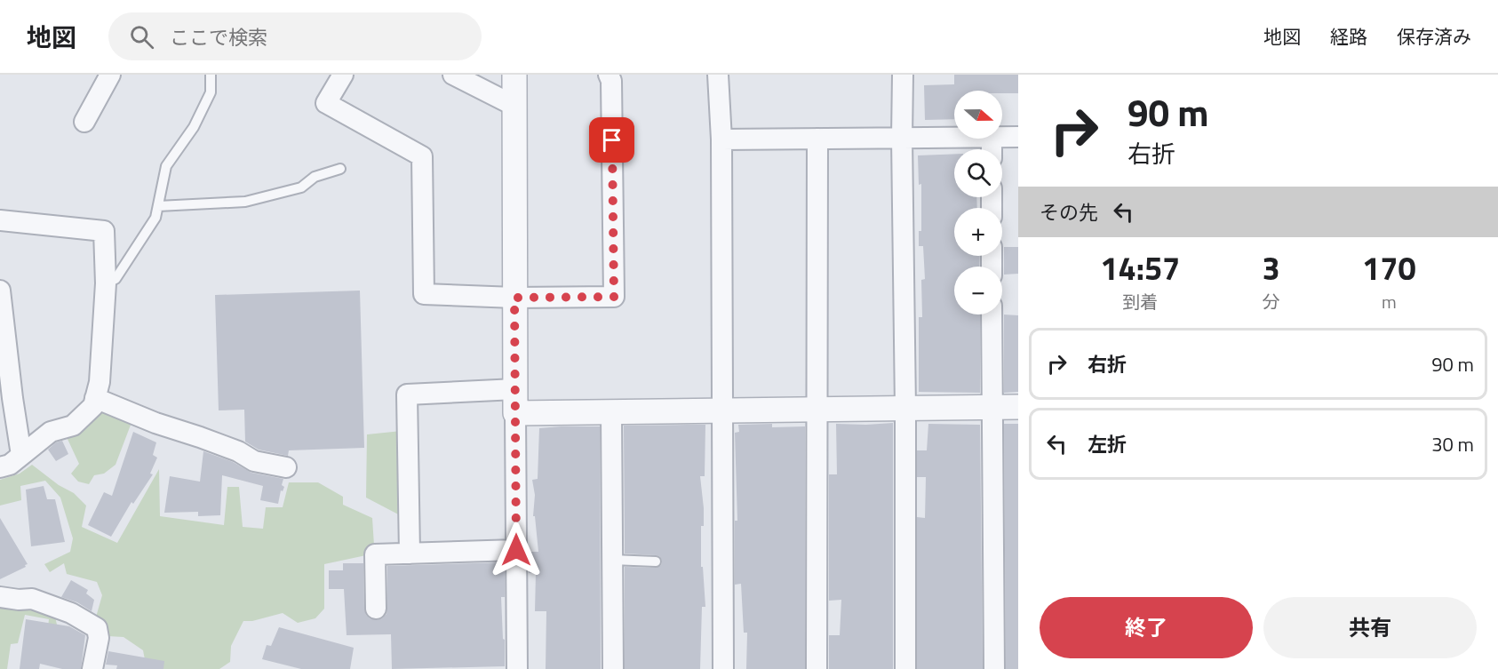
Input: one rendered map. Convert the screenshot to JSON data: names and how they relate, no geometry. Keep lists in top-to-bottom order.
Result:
{
  "north": "right",
  "page": {
    "header": "地図",
    "search": "ここで検索",
    "nav": ["地図", "経路", "保存済み"],
    "turn": ["90 m", "右折"],
    "map_buttons": ["+", "−"],
    "then": "その先",
    "eta": [
      "14:57",
      "到着",
      "3",
      "分",
      "170",
      "m"
    ],
    "list": [
      {
        "name": "右折",
        "value": "90 m"
      },
      {
        "name": "左折",
        "value": "30 m"
      }
    ],
    "buttons": ["終了", "共有"]
  }
}
